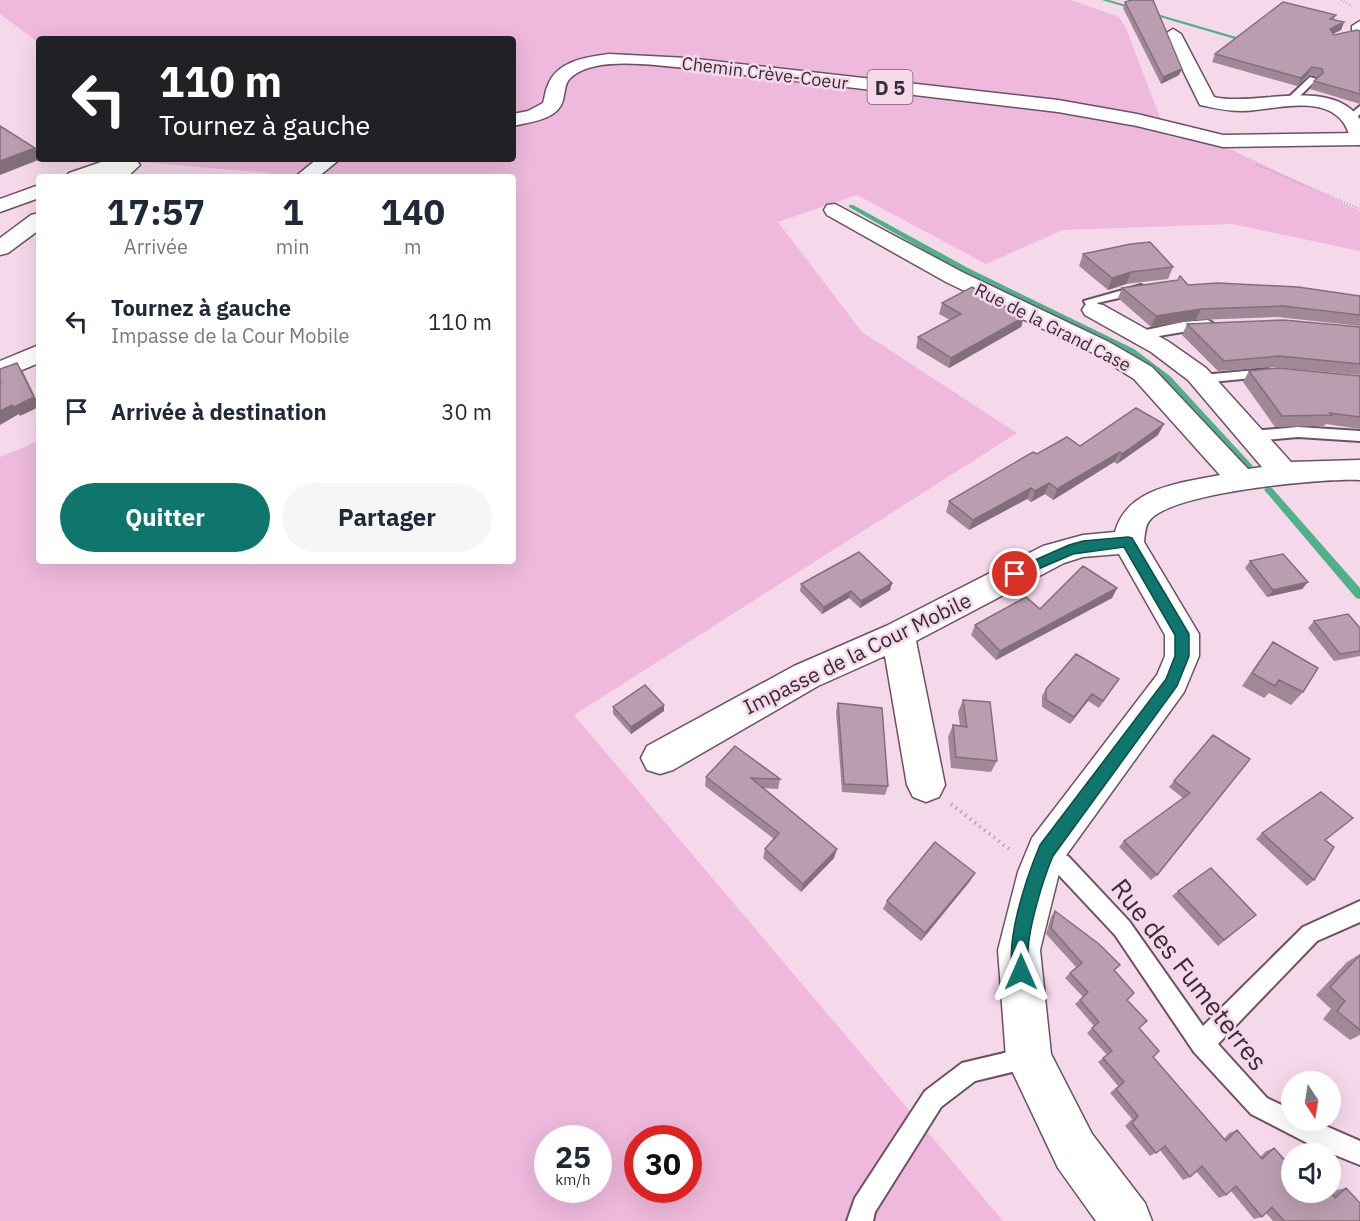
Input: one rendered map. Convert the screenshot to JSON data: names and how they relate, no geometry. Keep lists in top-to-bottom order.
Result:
{
  "streets": {
    "street": [
      "Chemin Crève-Coeur",
      "D 5",
      "Rue de la Grand Case",
      "Impasse de la Cour Mobile"
    ],
    "lane": ["Rue des Fumeterres"]
  },
  "crossings": [
    ["Chemin Crève-Coeur", "D 5"]
  ],
  "north": "bottom",
  "page": {
    "turn": ["110 m", "Tournez à gauche"],
    "eta": [
      "17:57",
      "Arrivée",
      "1",
      "min",
      "140",
      "m"
    ],
    "list": [
      {
        "name": "Tournez à gauche",
        "note": "Impasse de la Cour Mobile",
        "value": "110 m"
      },
      {
        "name": "Arrivée à destination",
        "value": "30 m"
      }
    ],
    "buttons": ["Quitter", "Partager"],
    "speed": "25 km/h",
    "limit": "30"
  }
}
